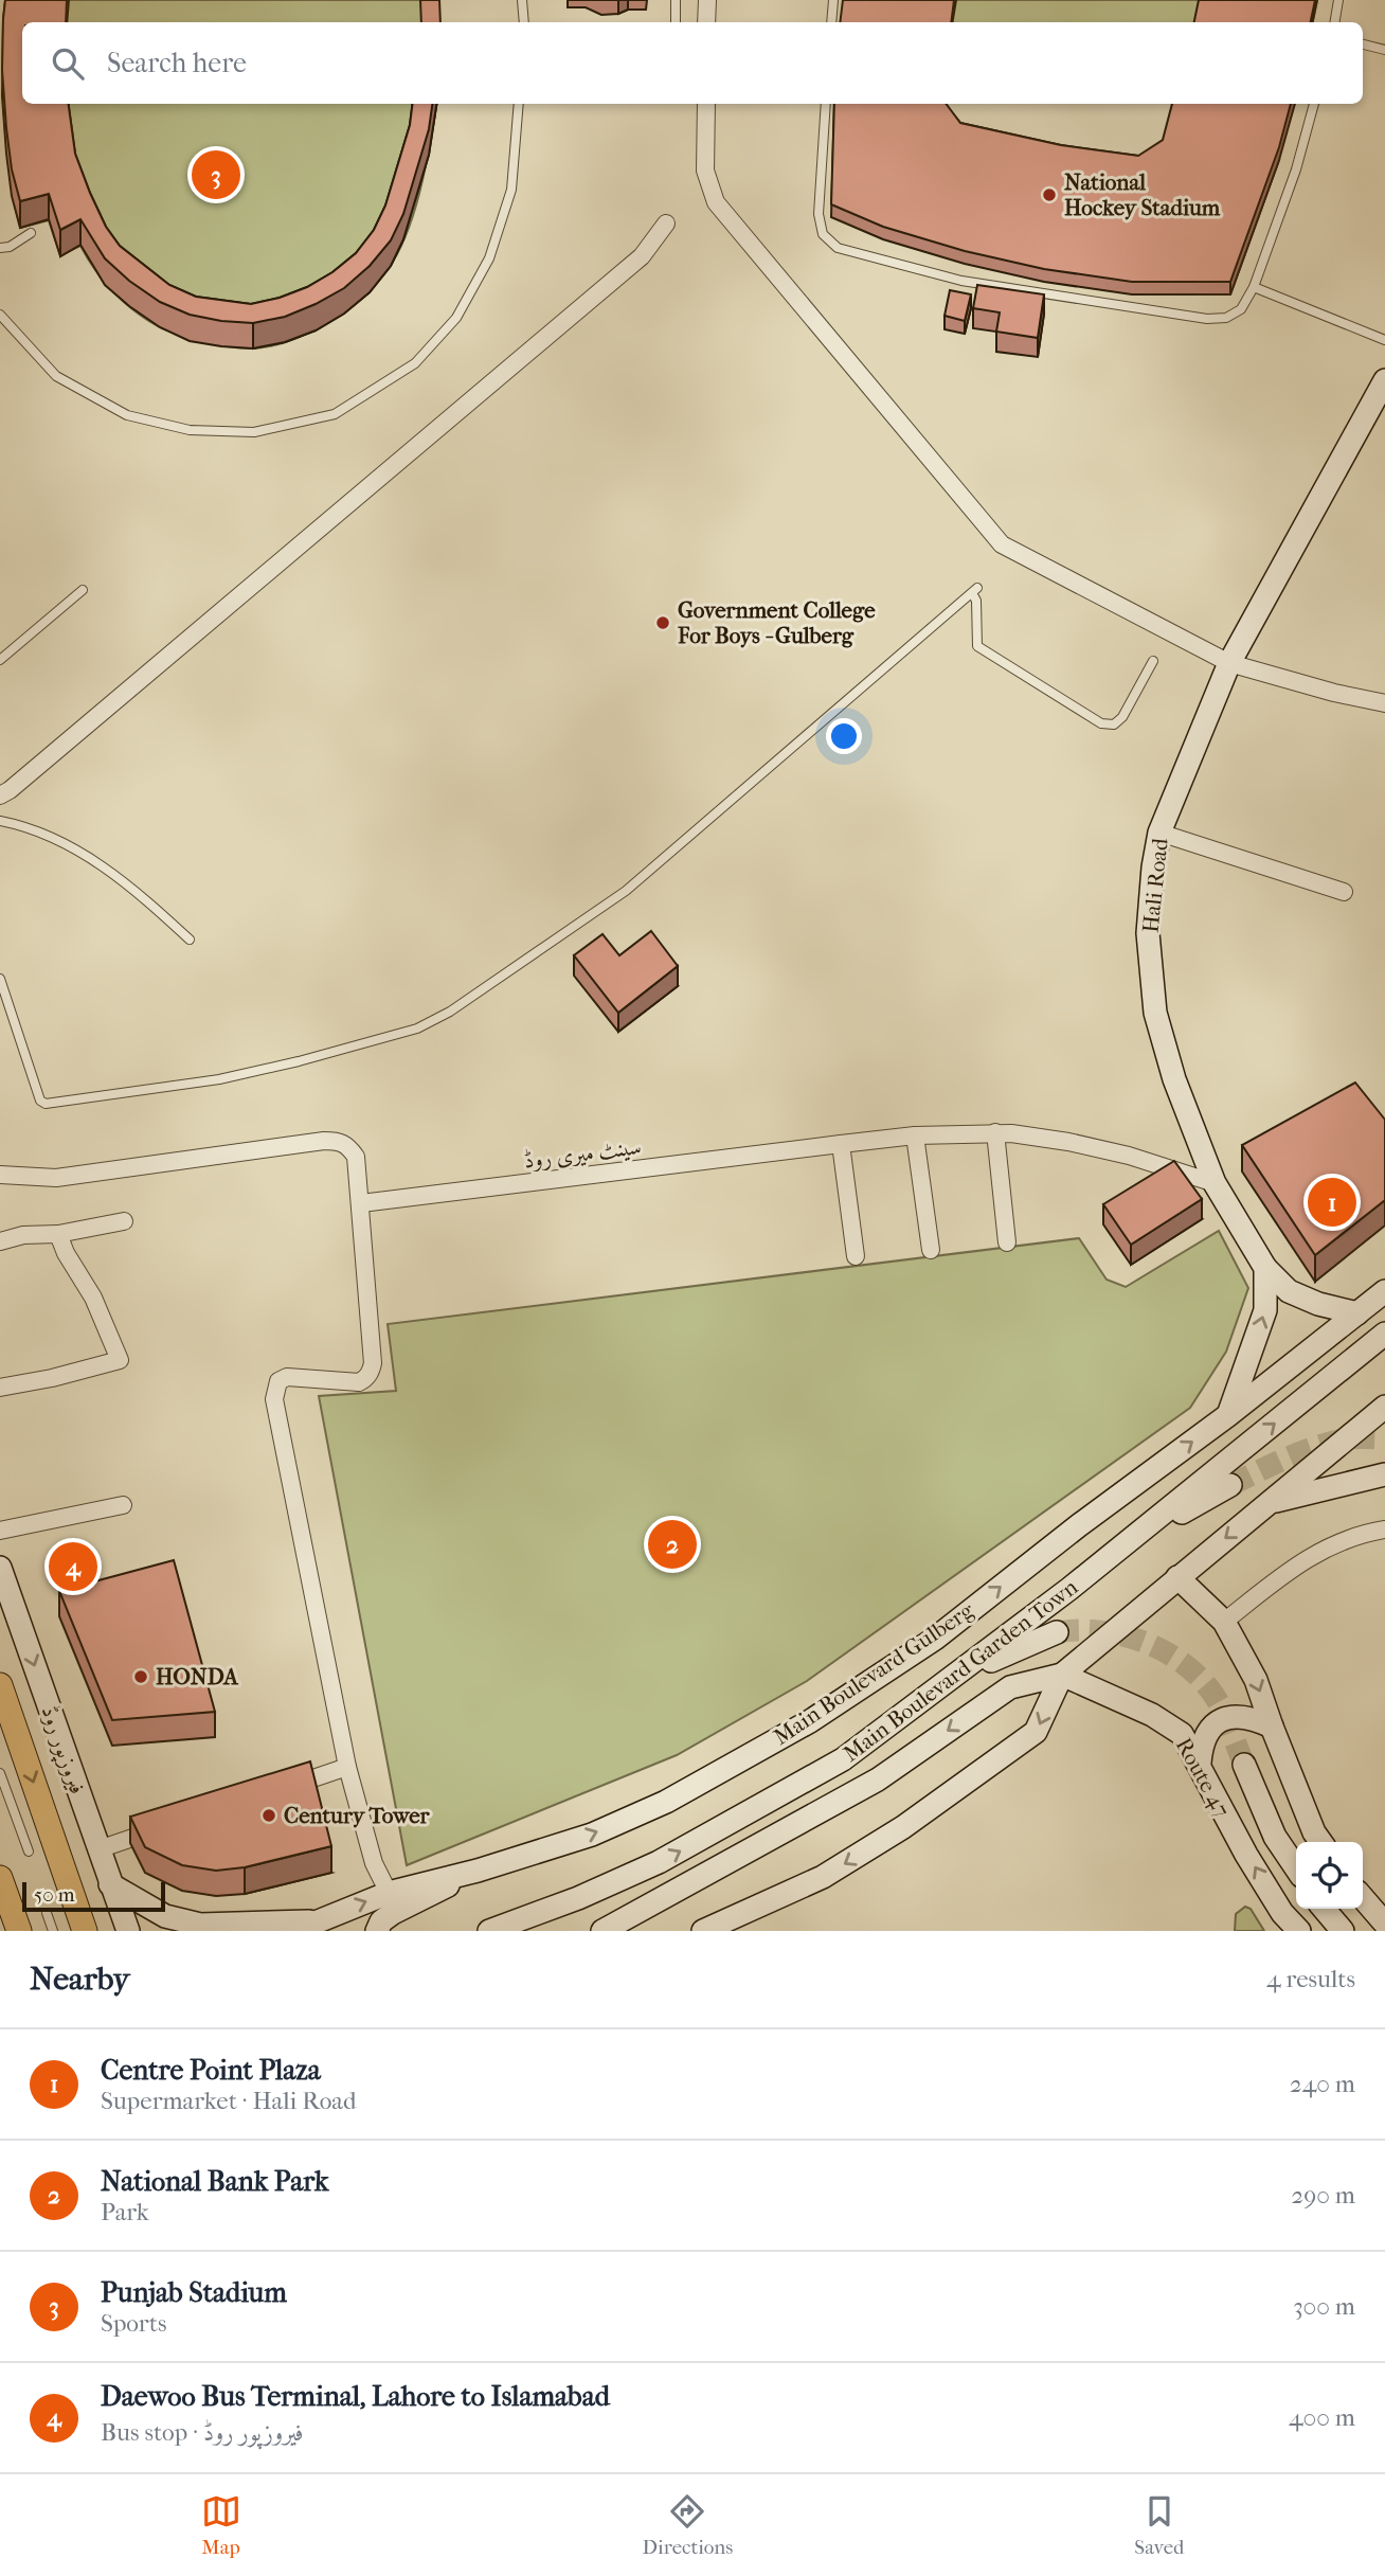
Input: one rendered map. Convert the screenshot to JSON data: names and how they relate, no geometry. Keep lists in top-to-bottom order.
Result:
{
  "streets": {
    "main road": [
      "Hali Road",
      "Main Boulevard Garden Town",
      "Main Boulevard Gulberg",
      "فیروزپور روڈ",
      "Route 47"
    ],
    "street": ["سینٹ میری روڈ"]
  },
  "crossings": [
    ["Hali Road", "سینٹ میری روڈ"],
    ["Main Boulevard Garden Town", "Route 47"]
  ],
  "places": [
    "National Hockey Stadium",
    "Government College For Boys - Gulberg",
    "HONDA",
    "Century Tower"
  ],
  "scale_bar": "50 m",
  "page": {
    "search": "Search here",
    "pins": [
      "3",
      "1",
      "2",
      "4"
    ],
    "scale": "50 m",
    "heading": ["Nearby", "4 results"],
    "list": [
      {
        "mark": "1",
        "name": "Centre Point Plaza",
        "note": "Supermarket · Hali Road",
        "value": "240 m"
      },
      {
        "mark": "2",
        "name": "National Bank Park",
        "note": "Park",
        "value": "290 m"
      },
      {
        "mark": "3",
        "name": "Punjab Stadium",
        "note": "Sports",
        "value": "300 m"
      },
      {
        "mark": "4",
        "name": "Daewoo Bus Terminal, Lahore to Islamabad",
        "note": "Bus stop · فیروزپور روڈ",
        "value": "400 m"
      }
    ],
    "nav": ["Map", "Directions", "Saved"]
  }
}
